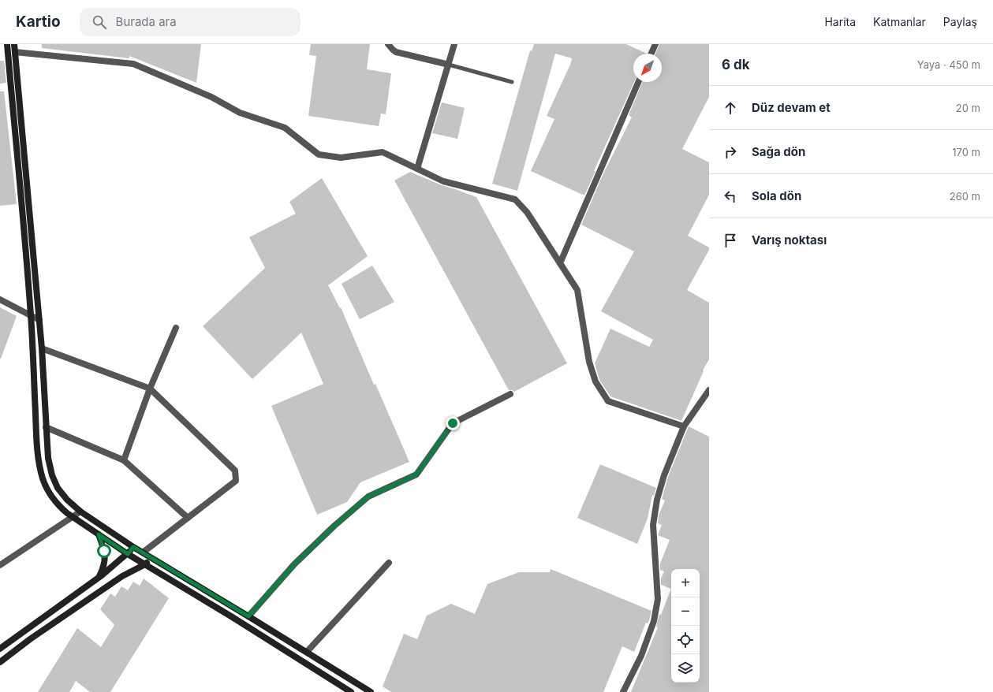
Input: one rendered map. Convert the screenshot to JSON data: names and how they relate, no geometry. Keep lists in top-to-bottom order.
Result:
{
  "north": "bottom left",
  "page": {
    "header": "Kartio",
    "search": "Burada ara",
    "nav": ["Harita", "Katmanlar", "Paylaş"],
    "heading": ["6 dk", "Yaya · 450 m"],
    "list": [
      ["Düz devam et", "20 m"],
      ["Sağa dön", "170 m"],
      ["Sola dön", "260 m"],
      "Varış noktası"
    ],
    "map_buttons": ["+", "−"]
  }
}
